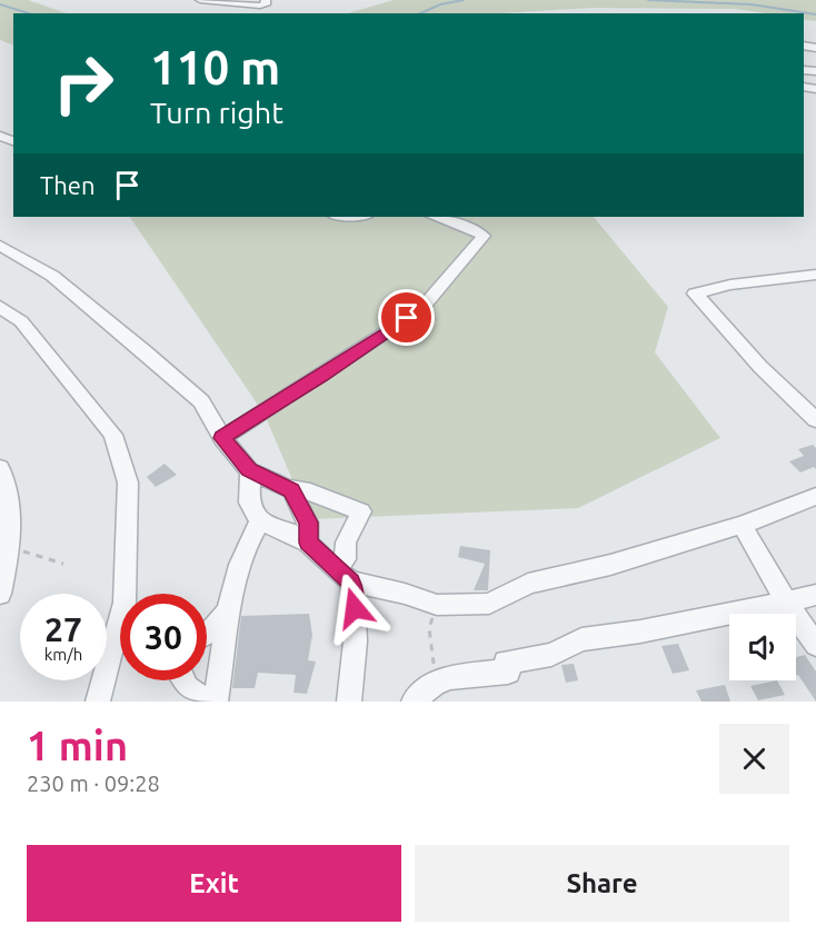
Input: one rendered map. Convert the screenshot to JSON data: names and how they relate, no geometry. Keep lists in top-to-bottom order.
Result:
{
  "page": {
    "turn": ["110 m", "Turn right"],
    "then": "Then",
    "speed": "27 km/h",
    "limit": "30",
    "heading": ["1 min", "230 m · 09:28"],
    "buttons": ["Exit", "Share"]
  }
}
